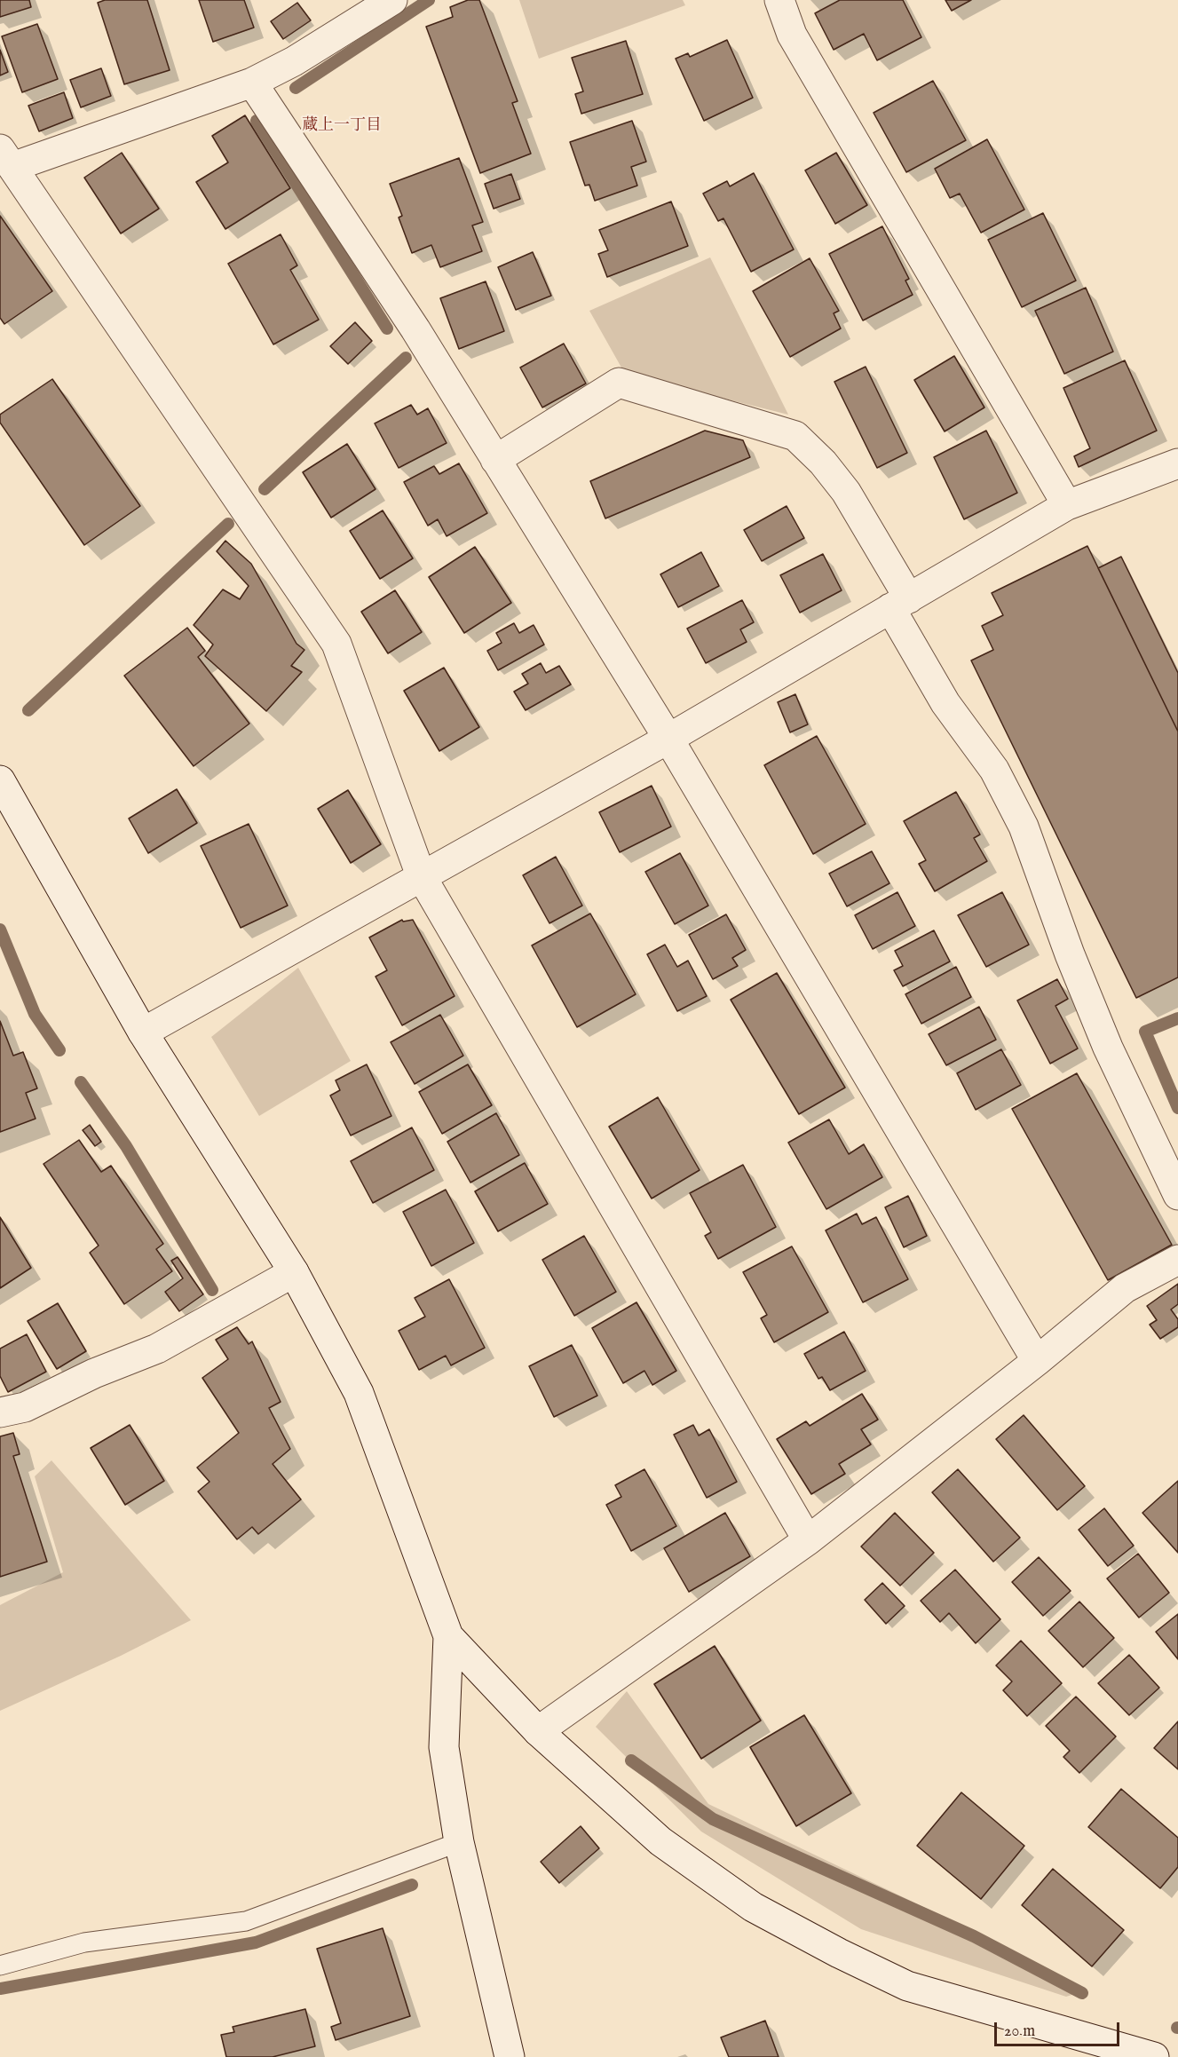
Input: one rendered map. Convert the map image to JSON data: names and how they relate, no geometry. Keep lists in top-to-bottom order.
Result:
{
  "districts": ["蔵上一丁目"],
  "scale_bar": "20 m"
}
